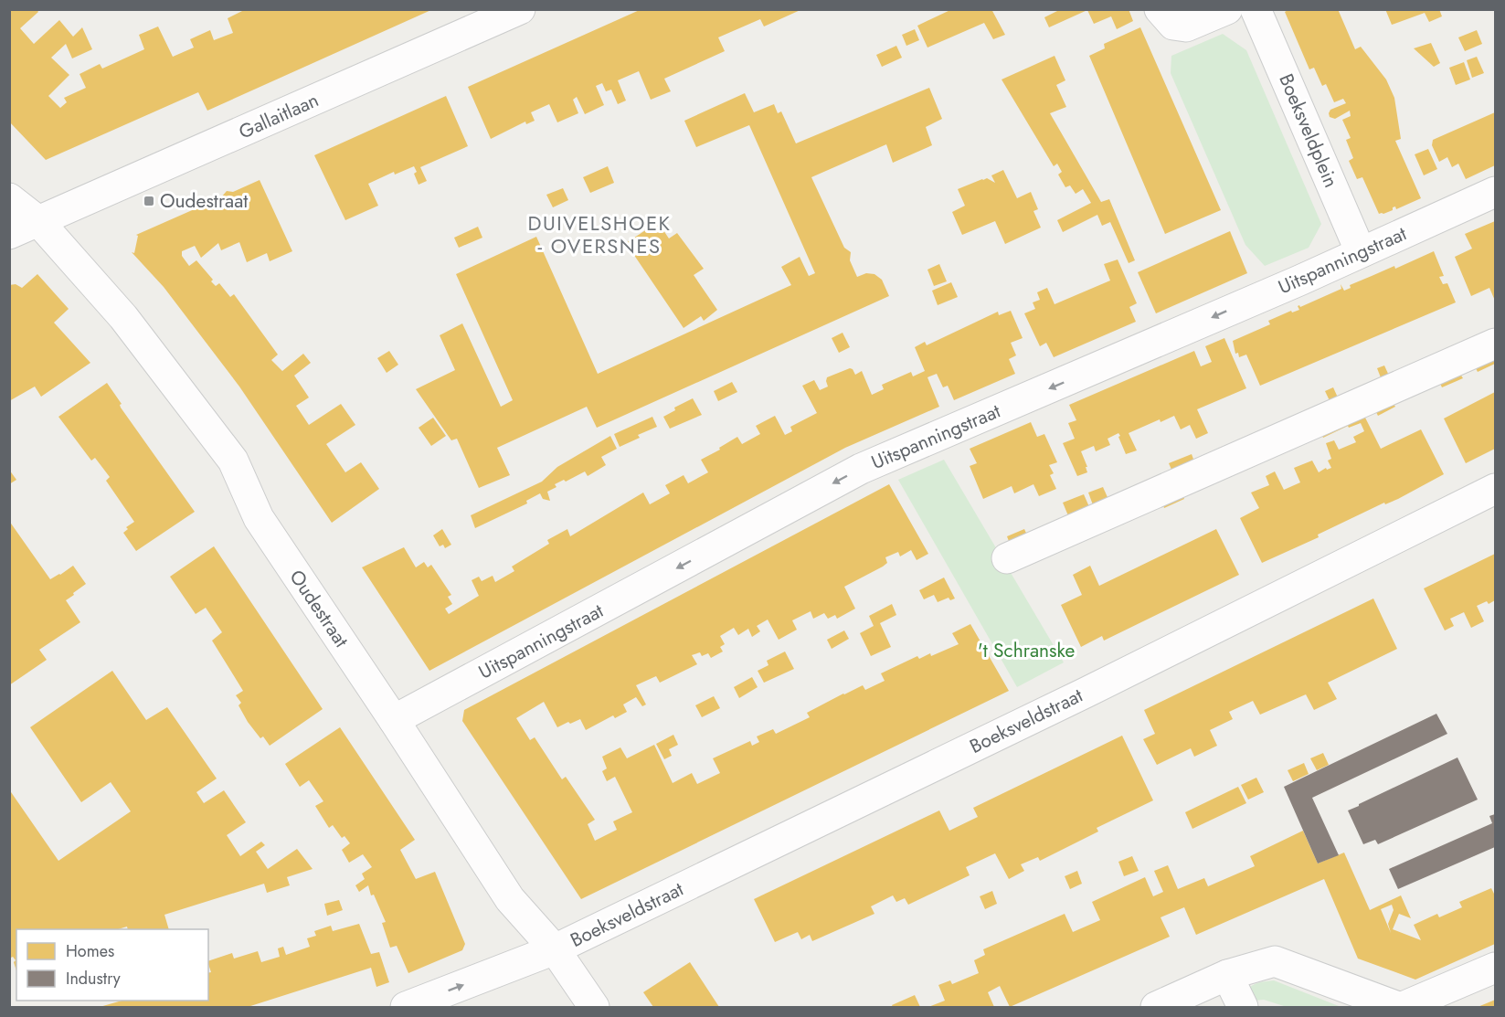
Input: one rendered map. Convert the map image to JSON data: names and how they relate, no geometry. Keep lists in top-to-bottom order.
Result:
{
  "streets": {
    "street": [
      "Gallaitlaan",
      "Boeksveldplein",
      "Uitspanningstraat",
      "Oudestraat",
      "Boeksveldstraat"
    ]
  },
  "crossings": [
    ["Gallaitlaan", "Oudestraat"],
    ["Boeksveldplein", "Uitspanningstraat"],
    ["Uitspanningstraat", "Oudestraat"],
    ["Oudestraat", "Boeksveldstraat"]
  ],
  "districts": ["DUIVELSHOEK - OVERSNES"],
  "parks": ["'t Schranske"],
  "places": {
    "transit": ["Oudestraat"]
  },
  "legend": ["Homes", "Industry"]
}
